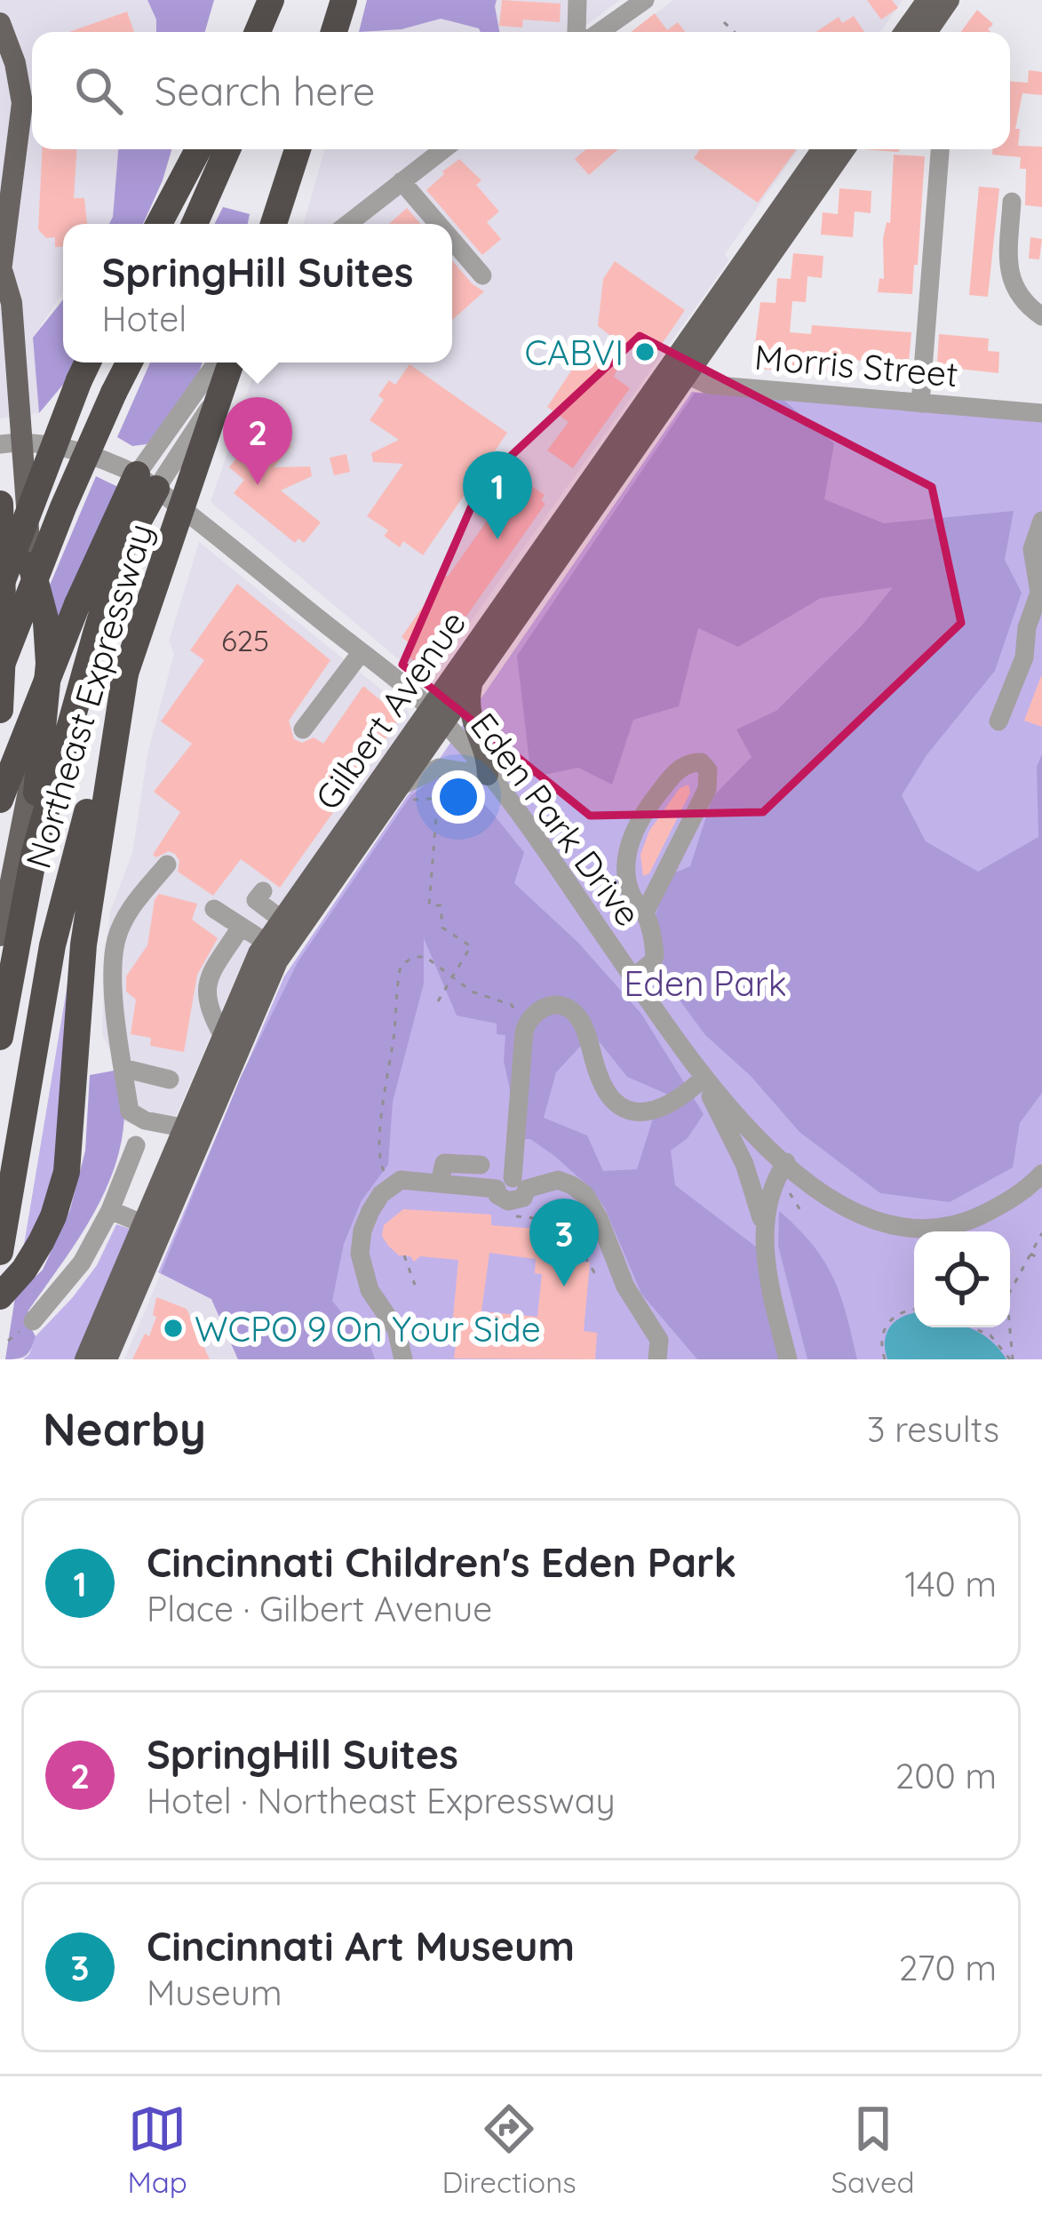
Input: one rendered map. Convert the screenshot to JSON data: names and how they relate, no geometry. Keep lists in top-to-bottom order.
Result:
{
  "streets": {
    "highway": ["Northeast Expressway"],
    "main road": ["Gilbert Avenue"],
    "street": ["Morris Street", "Eden Park Drive"]
  },
  "crossings": [
    ["Morris Street", "Gilbert Avenue"],
    ["Gilbert Avenue", "Eden Park Drive"]
  ],
  "parks": ["Eden Park"],
  "places": ["CABVI", "WCPO 9 On Your Side"],
  "house_numbers": ["625"],
  "page": {
    "search": "Search here",
    "popup": ["SpringHill Suites", "Hotel"],
    "pins": ["2", "1", "3"],
    "heading": ["Nearby", "3 results"],
    "list": [
      {
        "mark": "1",
        "name": "Cincinnati Children's Eden Park",
        "note": "Place · Gilbert Avenue",
        "value": "140 m"
      },
      {
        "mark": "2",
        "name": "SpringHill Suites",
        "note": "Hotel · Northeast Expressway",
        "value": "200 m"
      },
      {
        "mark": "3",
        "name": "Cincinnati Art Museum",
        "note": "Museum",
        "value": "270 m"
      }
    ],
    "nav": ["Map", "Directions", "Saved"]
  }
}
